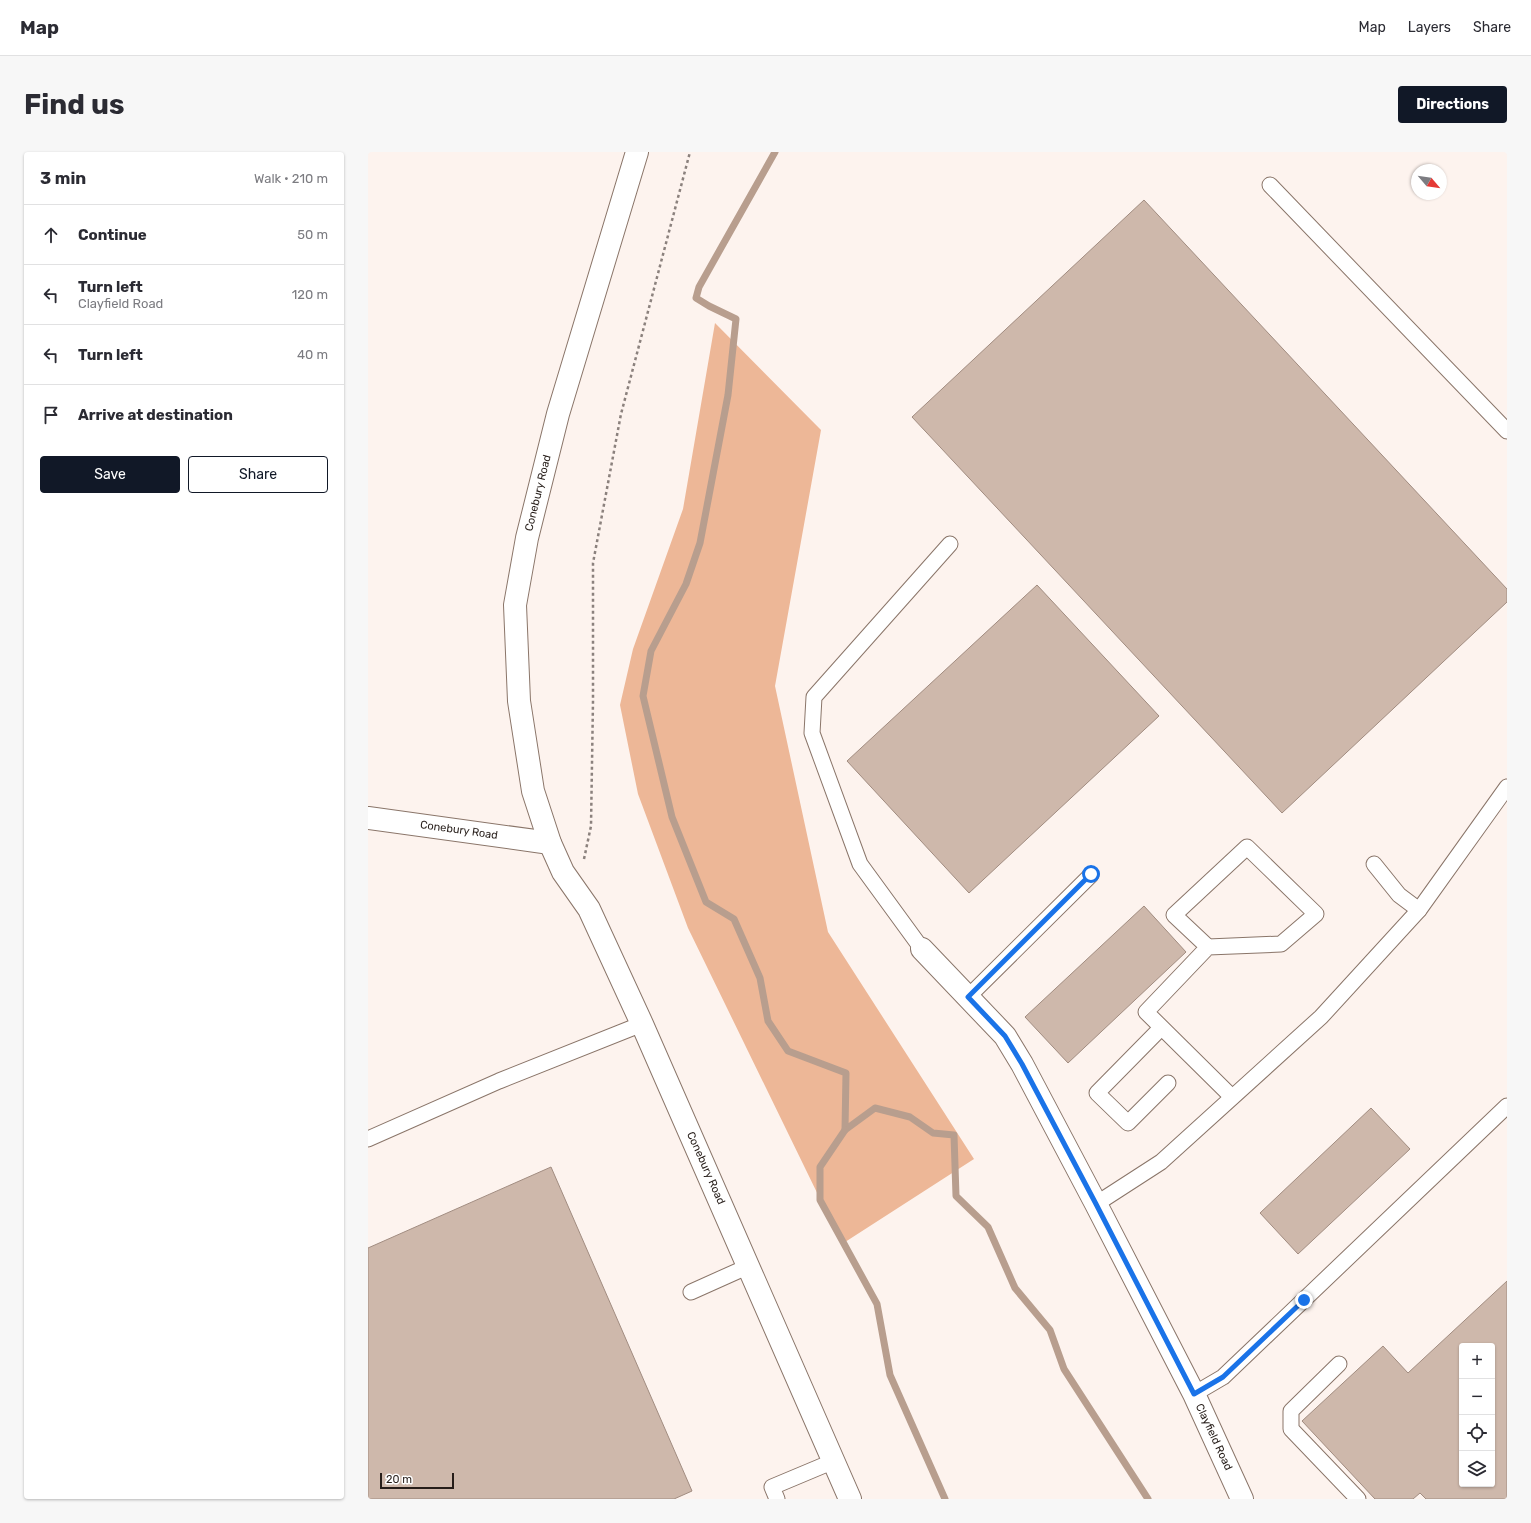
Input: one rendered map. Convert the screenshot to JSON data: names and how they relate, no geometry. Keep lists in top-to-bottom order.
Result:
{
  "streets": {
    "street": ["Conebury Road", "Clayfield Road"]
  },
  "scale_bar": "20 m",
  "north": "bottom right",
  "page": {
    "header": "Map",
    "nav": ["Map", "Layers", "Share"],
    "buttons": [
      "Directions",
      ["Save", "Share"]
    ],
    "title": "Find us",
    "heading": ["3 min", "Walk · 210 m"],
    "list": [
      ["Continue", "50 m"],
      ["Turn left", "Clayfield Road", "120 m"],
      ["Turn left", "40 m"],
      "Arrive at destination"
    ],
    "map_buttons": ["+", "−"],
    "scale": "20 m"
  }
}
